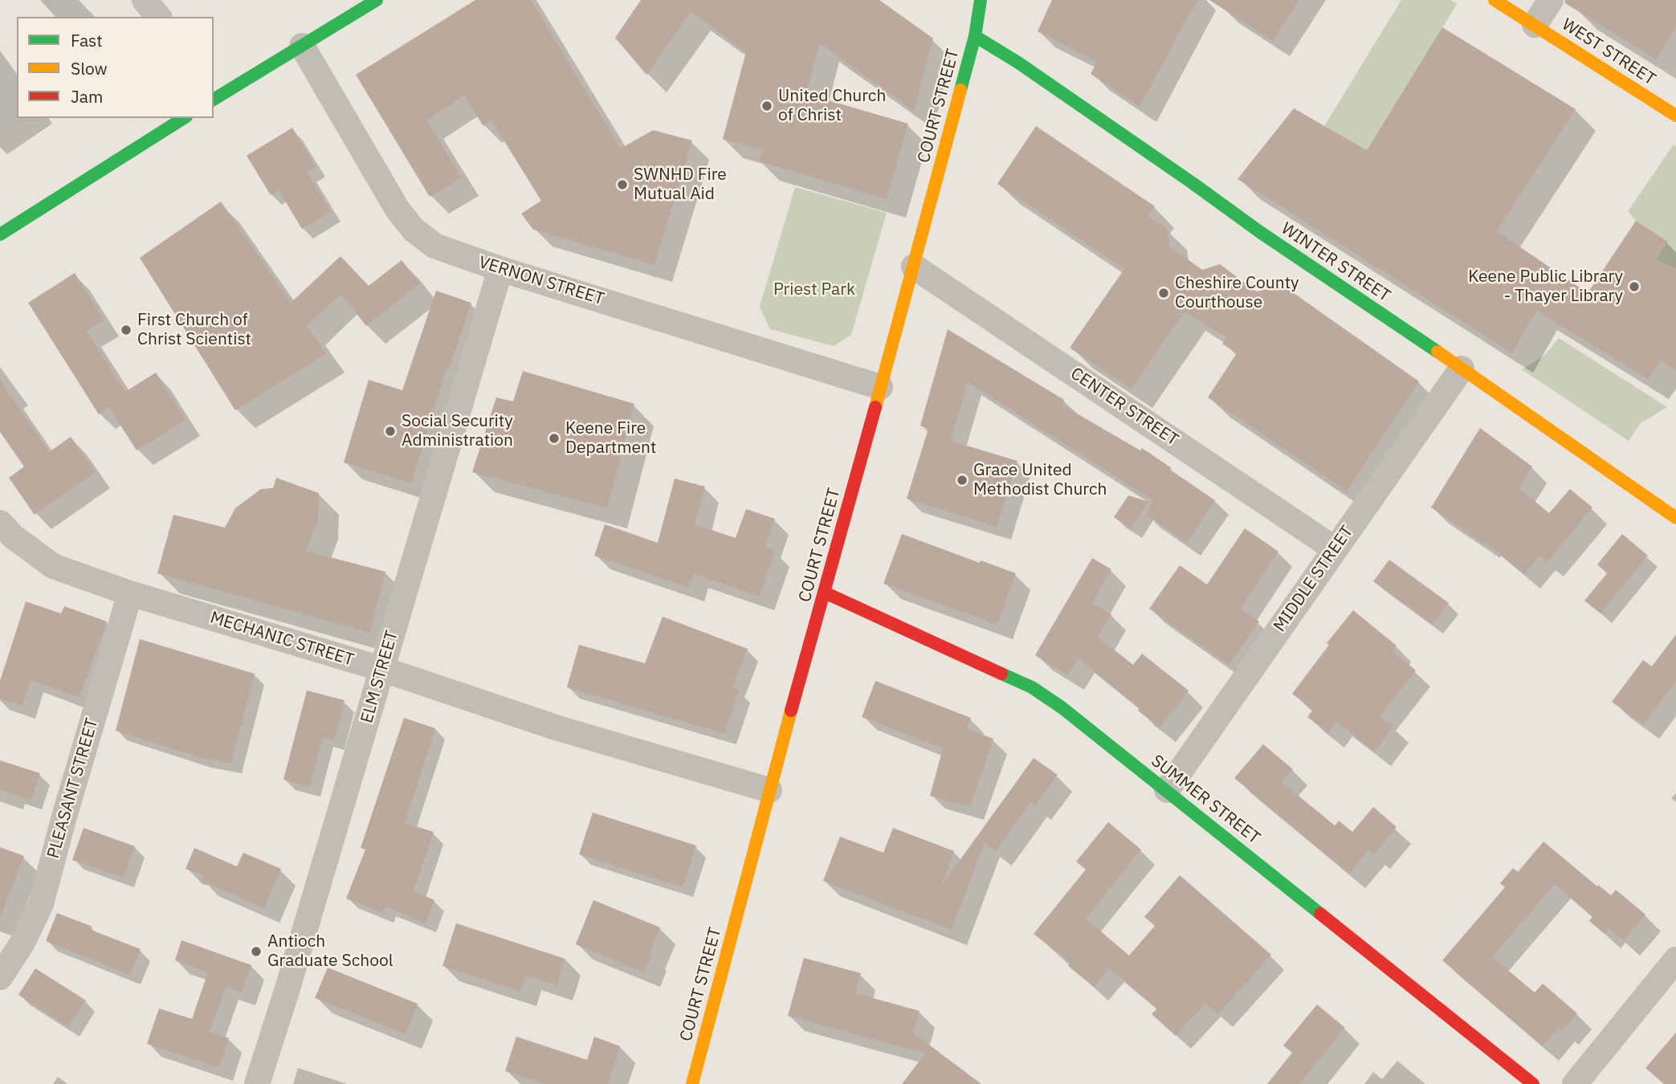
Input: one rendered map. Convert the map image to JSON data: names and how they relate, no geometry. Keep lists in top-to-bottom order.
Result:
{
  "streets": {
    "street": [
      "WEST STREET",
      "COURT STREET",
      "WINTER STREET",
      "VERNON STREET",
      "CENTER STREET",
      "MIDDLE STREET",
      "MECHANIC STREET",
      "ELM STREET",
      "PLEASANT STREET",
      "SUMMER STREET"
    ]
  },
  "crossings": [
    ["COURT STREET", "WINTER STREET"],
    ["COURT STREET", "VERNON STREET"],
    ["COURT STREET", "CENTER STREET"],
    ["COURT STREET", "MECHANIC STREET"],
    ["COURT STREET", "SUMMER STREET"],
    ["WINTER STREET", "MIDDLE STREET"],
    ["VERNON STREET", "ELM STREET"],
    ["CENTER STREET", "MIDDLE STREET"],
    ["MIDDLE STREET", "SUMMER STREET"],
    ["MECHANIC STREET", "ELM STREET"],
    ["MECHANIC STREET", "PLEASANT STREET"]
  ],
  "parks": ["Priest Park"],
  "places": [
    "United Church of Christ",
    "SWNHD Fire Mutual Aid",
    "Keene Public Library - Thayer Library",
    "Cheshire County Courthouse",
    "First Church of Christ Scientist",
    "Social Security Administration",
    "Keene Fire Department",
    "Grace United Methodist Church",
    "Antioch Graduate School"
  ],
  "legend": ["Fast", "Slow", "Jam"]
}
